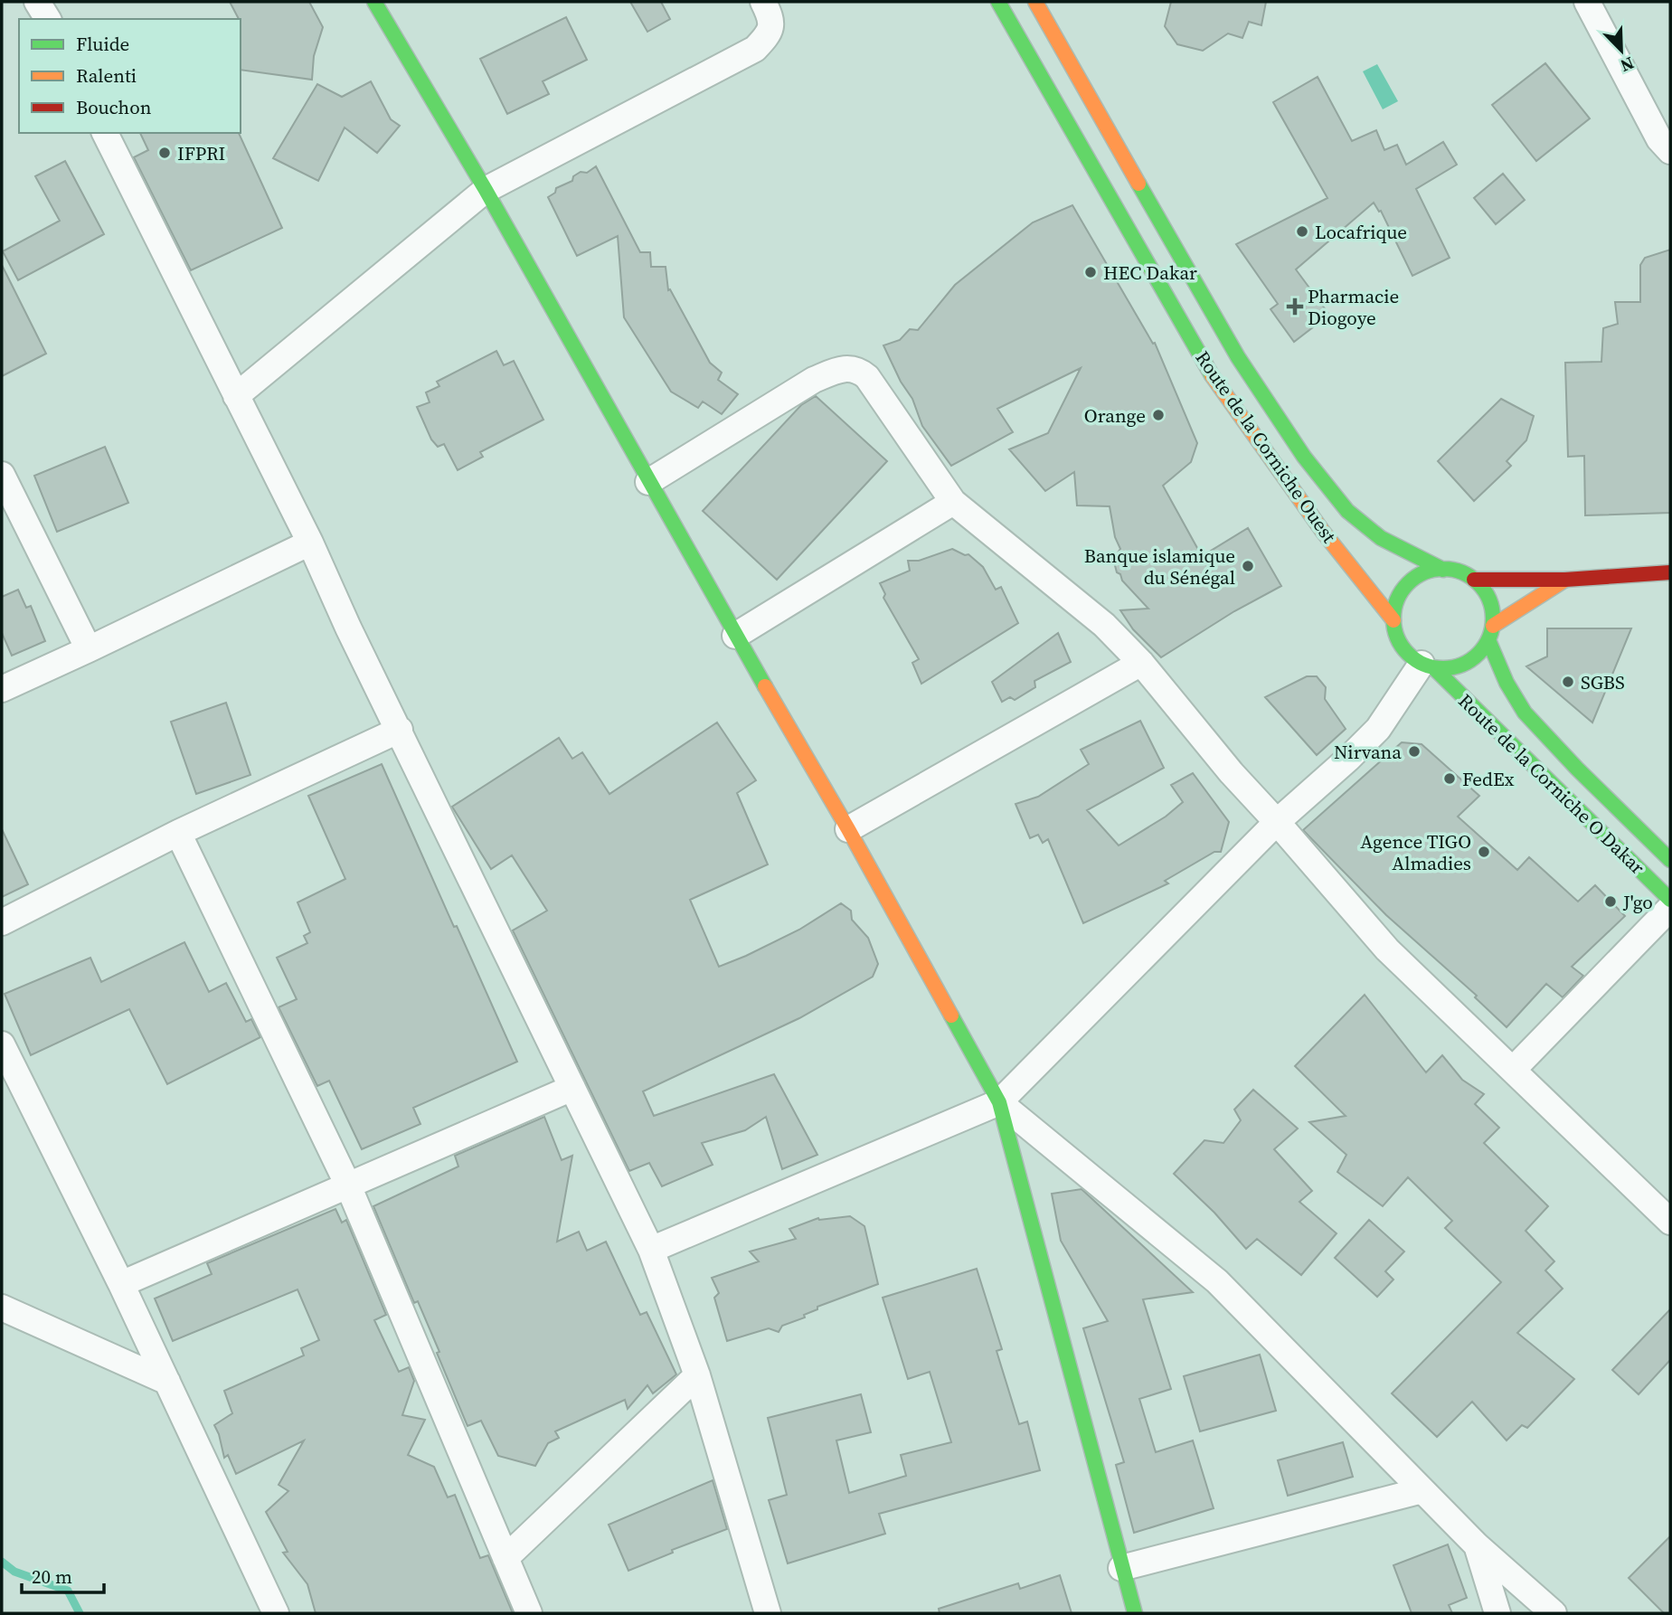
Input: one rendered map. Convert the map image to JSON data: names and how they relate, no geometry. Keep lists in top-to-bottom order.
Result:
{
  "streets": {
    "main road": ["Route de la Corniche Ouest", "Route de la Corniche O Dakar"]
  },
  "crossings": [
    ["Route de la Corniche Ouest", "Route de la Corniche O Dakar"]
  ],
  "places": {
    "other": [
      "IFPRI",
      "Locafrique",
      "HEC Dakar",
      "Orange",
      "Banque islamique du Sénégal",
      "SGBS",
      "Nirvana",
      "FedEx",
      "Agence TIGO Almadies",
      "J'go"
    ],
    "health": ["Pharmacie Diogoye"]
  },
  "legend": ["Fluide", "Ralenti", "Bouchon"],
  "scale_bar": "20 m",
  "north": "bottom right"
}
